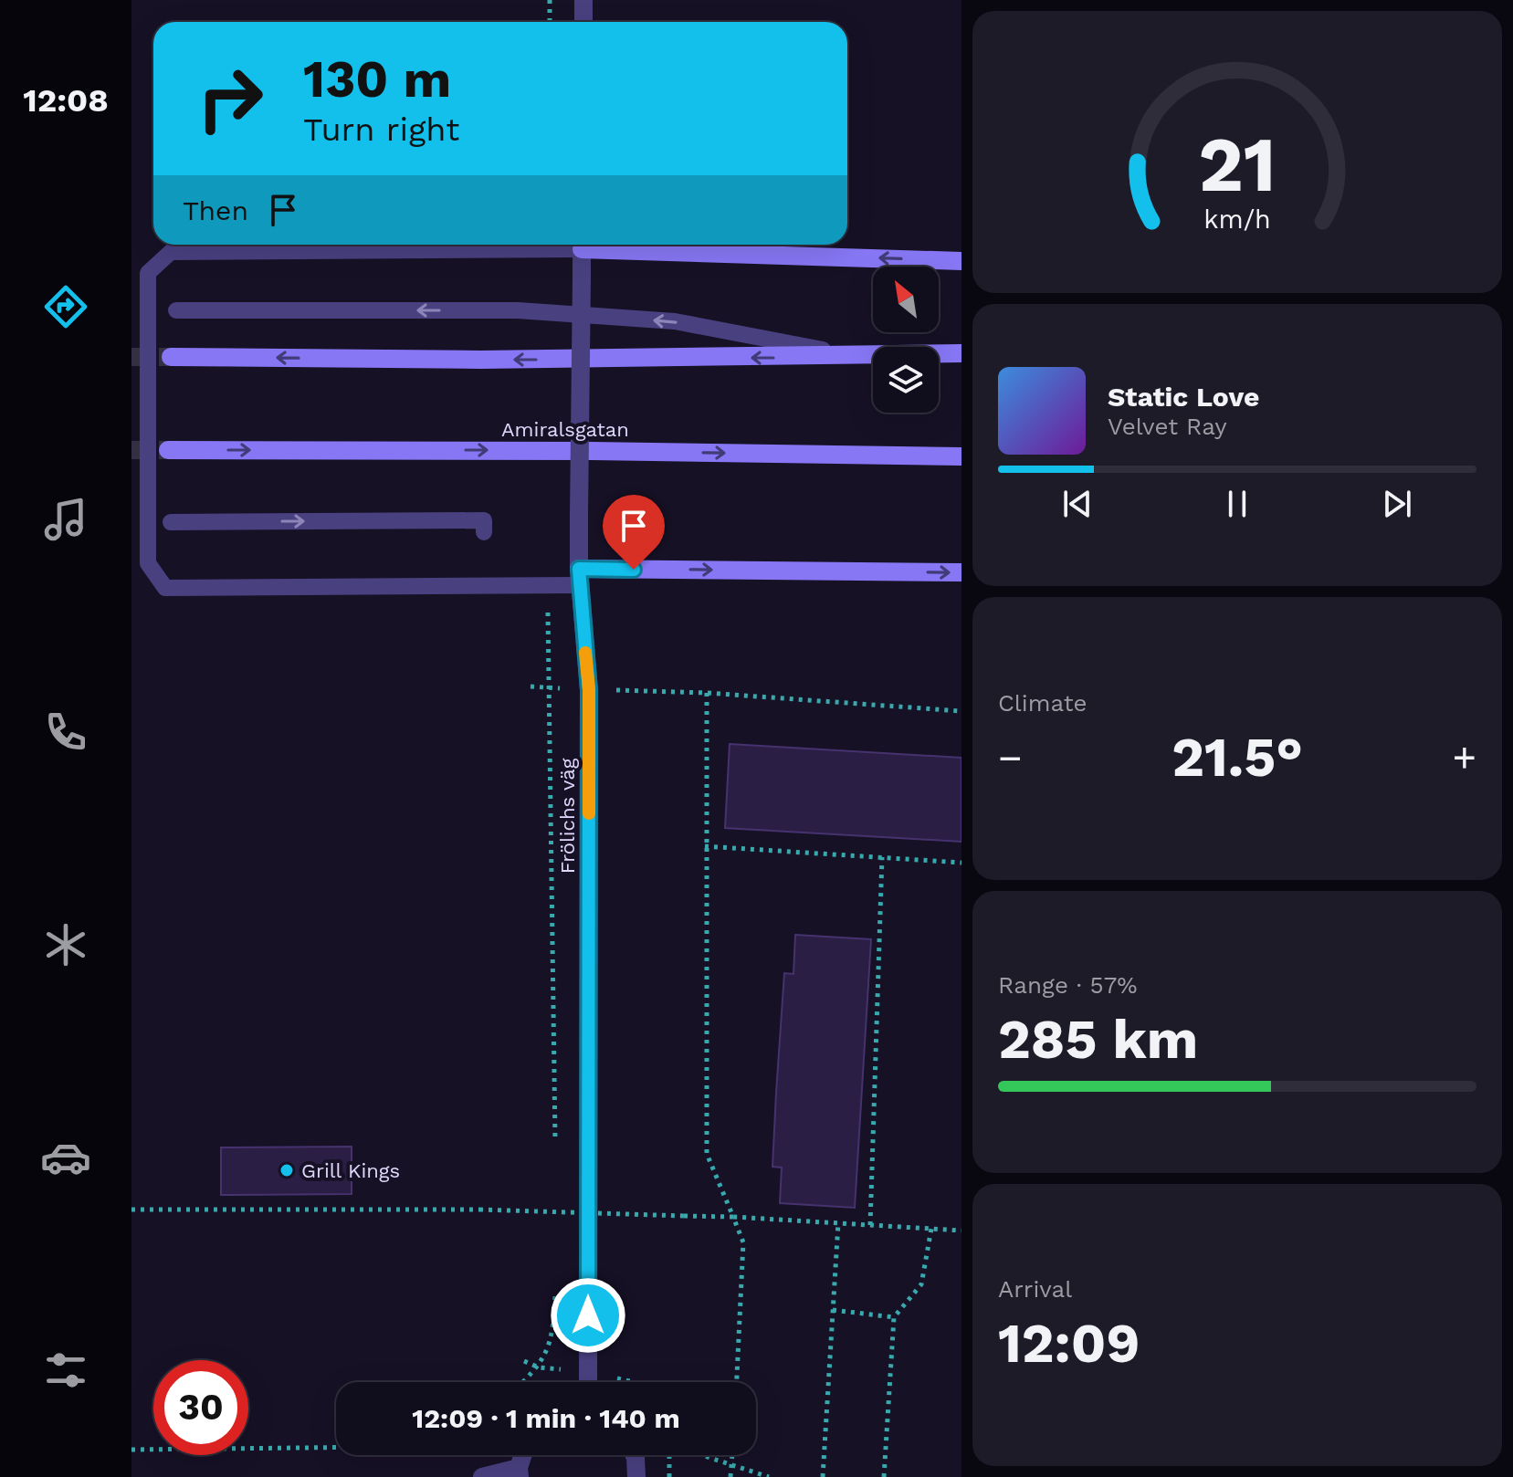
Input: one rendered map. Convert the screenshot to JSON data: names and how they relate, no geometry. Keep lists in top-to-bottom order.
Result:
{
  "streets": {
    "main road": ["Amiralsgatan"],
    "street": ["Frölichs väg"]
  },
  "places": ["Grill Kings"],
  "north": "top left",
  "page": {
    "tabs": "12:08",
    "turn": ["130 m", "Turn right"],
    "then": "Then",
    "song": ["Static Love", "Velvet Ray"],
    "tile": [
      "Climate",
      ["Range · 57%", "285 km"],
      ["Arrival", "12:09"]
    ],
    "heat": ["−", "21.5°", "+"],
    "limit": "30",
    "trip": "12:09 · 1 min · 140 m",
    "gauge": ["21", "km/h"]
  }
}
